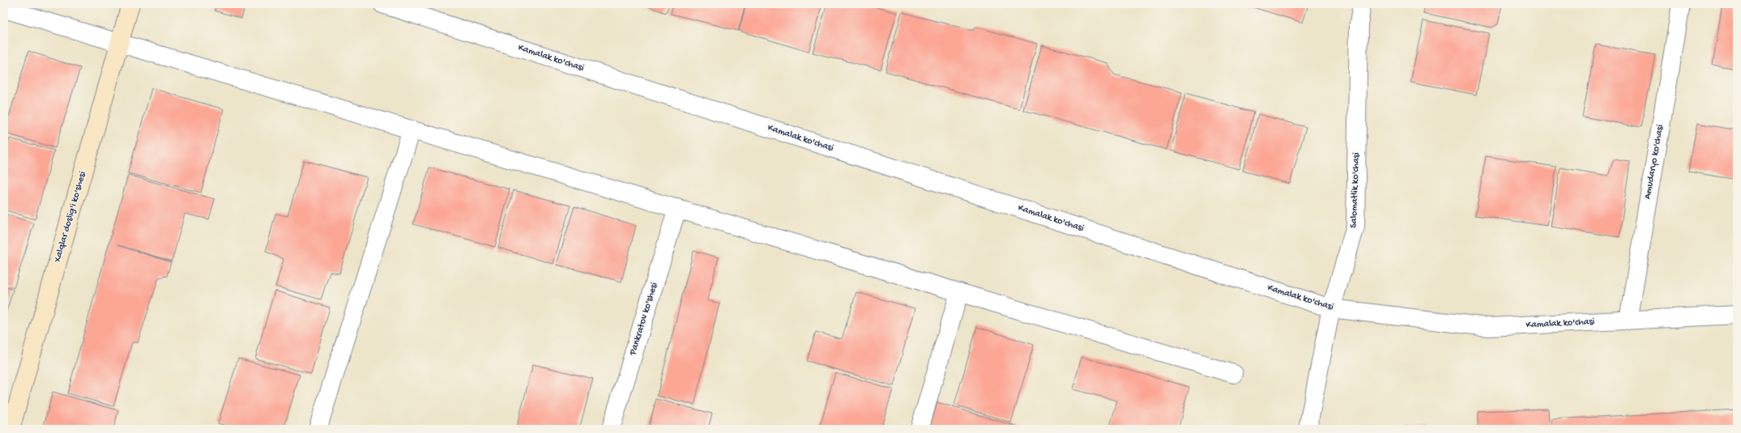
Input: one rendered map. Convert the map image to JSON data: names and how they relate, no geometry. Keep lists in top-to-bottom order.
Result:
{
  "streets": {
    "street": [
      "Kamalak ko'chasi",
      "Amudaryo ko'chasi",
      "Salomatlik ko'chasi",
      "Xalqlar doslig'i ko'shesi",
      "Pankratov ko'shesi"
    ]
  },
  "crossings": [
    ["Kamalak ko'chasi", "Amudaryo ko'chasi"],
    ["Kamalak ko'chasi", "Salomatlik ko'chasi"]
  ]
}
